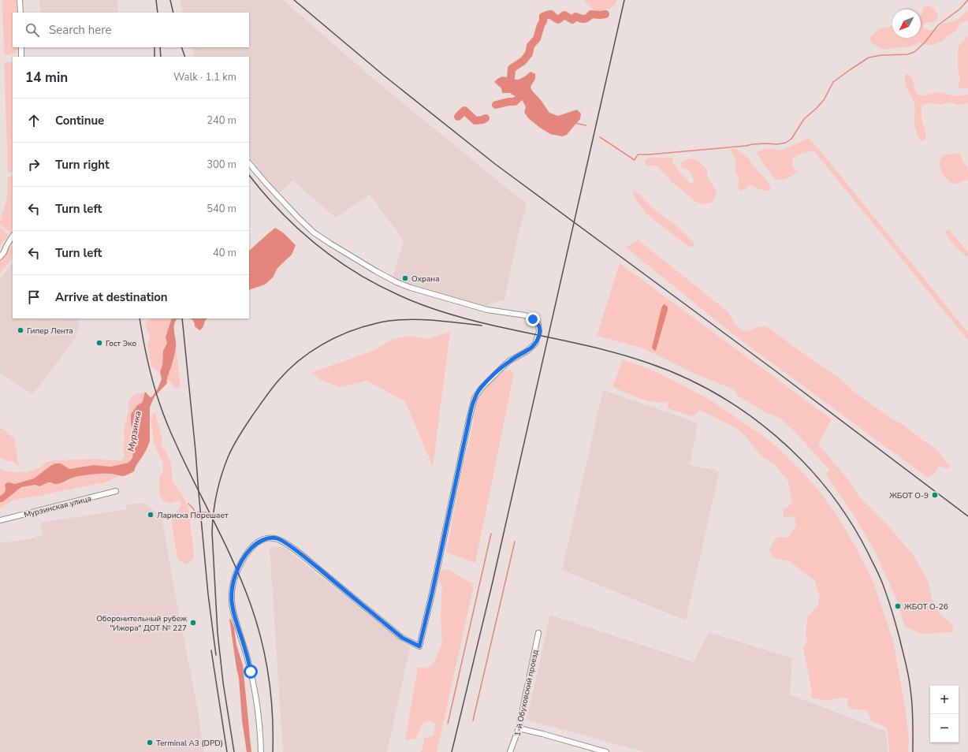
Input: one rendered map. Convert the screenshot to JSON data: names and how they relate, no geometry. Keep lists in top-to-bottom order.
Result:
{
  "streets": {
    "street": ["Мурзинская улица", "1-й Обуховский проезд"]
  },
  "water": ["Мурзинка"],
  "places": [
    "Охрана",
    "Гипер Лента",
    "Гост Эко",
    "ЖБОТ О-9",
    "Лариска Порешает",
    "ЖБОТ О-26",
    "Оборонительный рубеж \"Ижора\" ДОТ № 227",
    "Terminal A3 (DPD)"
  ],
  "north": "bottom left",
  "page": {
    "search": "Search here",
    "heading": ["14 min", "Walk · 1.1 km"],
    "list": [
      ["Continue", "240 m"],
      ["Turn right", "300 m"],
      ["Turn left", "540 m"],
      ["Turn left", "40 m"],
      "Arrive at destination"
    ],
    "map_buttons": ["+", "−"]
  }
}
